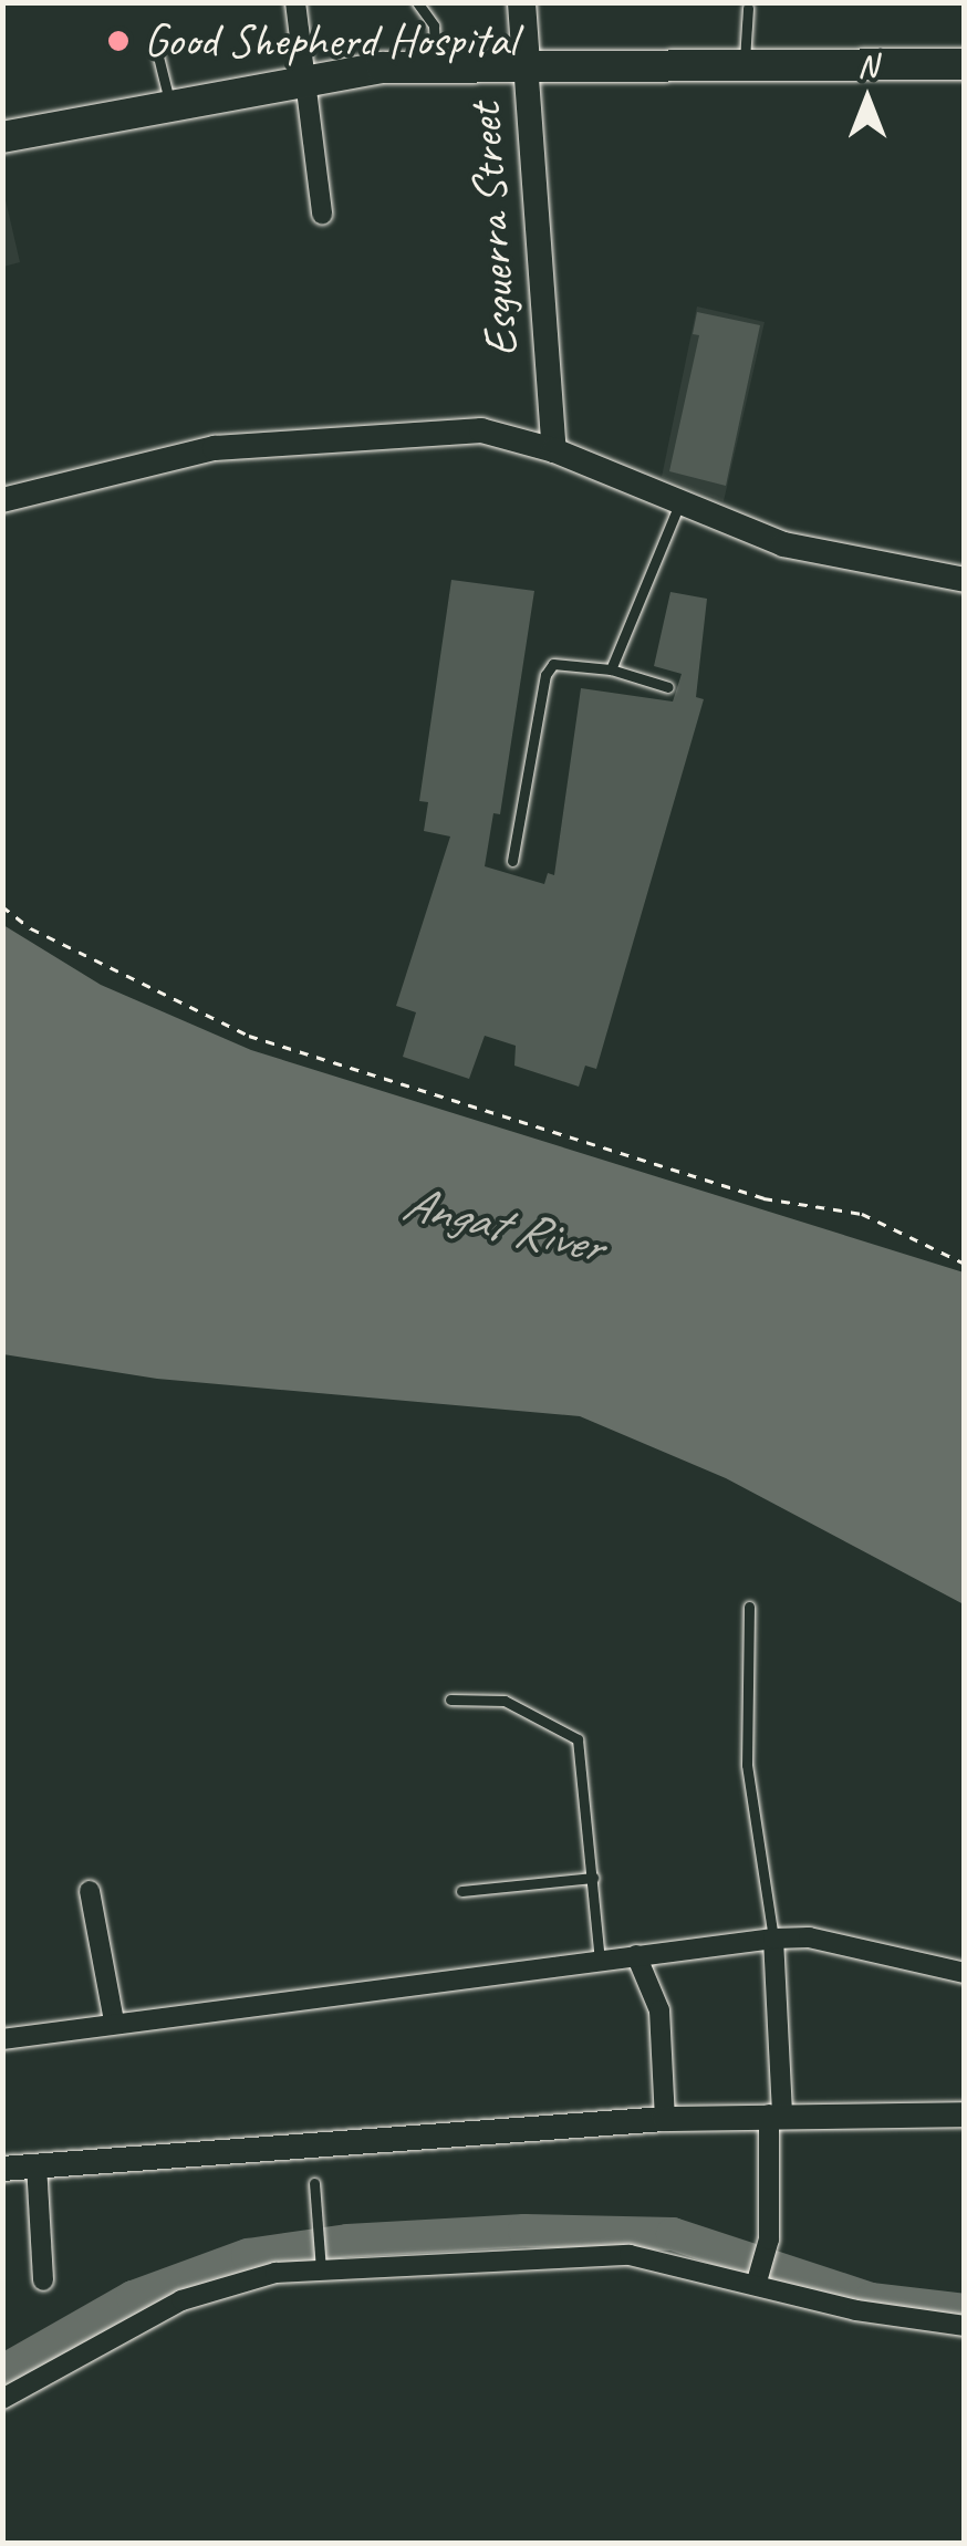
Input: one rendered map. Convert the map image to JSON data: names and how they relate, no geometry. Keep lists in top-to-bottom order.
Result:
{
  "streets": {
    "main road": ["Esguerra Street"]
  },
  "water": ["Angat River"],
  "places": ["Good Shepherd Hospital"],
  "north": "top"
}
